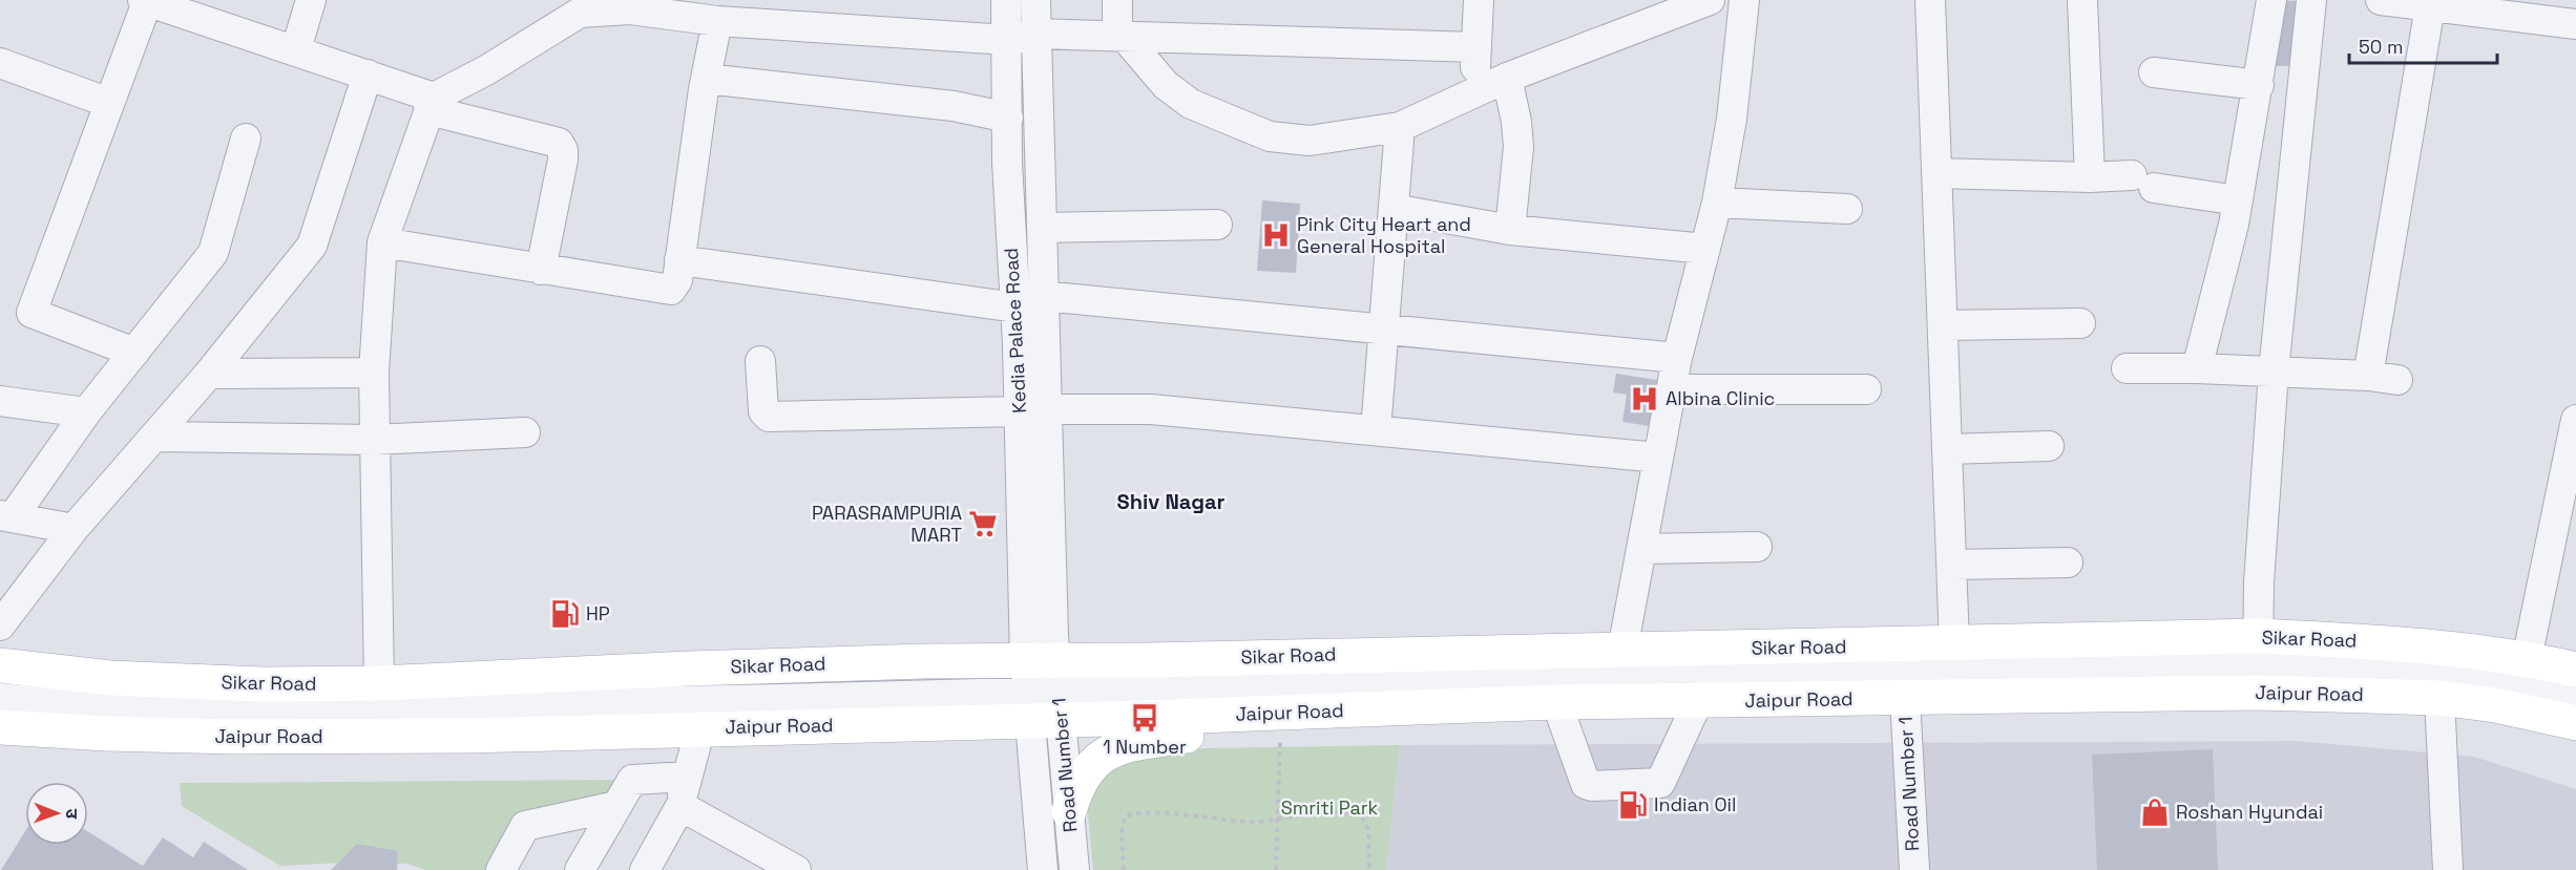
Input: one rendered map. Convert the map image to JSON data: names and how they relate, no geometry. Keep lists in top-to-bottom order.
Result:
{
  "streets": {
    "main road": ["Sikar Road", "Jaipur Road"],
    "street": ["Kedia Palace Road", "Road Number 1"]
  },
  "crossings": [
    ["Kedia Palace Road", "Sikar Road"],
    ["Kedia Palace Road", "Jaipur Road"],
    ["Kedia Palace Road", "Road Number 1"],
    ["Sikar Road", "Jaipur Road"],
    ["Sikar Road", "Road Number 1"],
    ["Jaipur Road", "Road Number 1"]
  ],
  "districts": ["Shiv Nagar"],
  "parks": ["Smriti Park"],
  "places": {
    "hospital": ["Pink City Heart and General Hospital", "Albina Clinic"],
    "supermarket": ["PARASRAMPURIA MART"],
    "fuel station": ["HP", "Indian Oil"],
    "bus stop": ["1 Number"],
    "shop": ["Roshan Hyundai"]
  },
  "scale_bar": "50 m",
  "north": "right"
}
